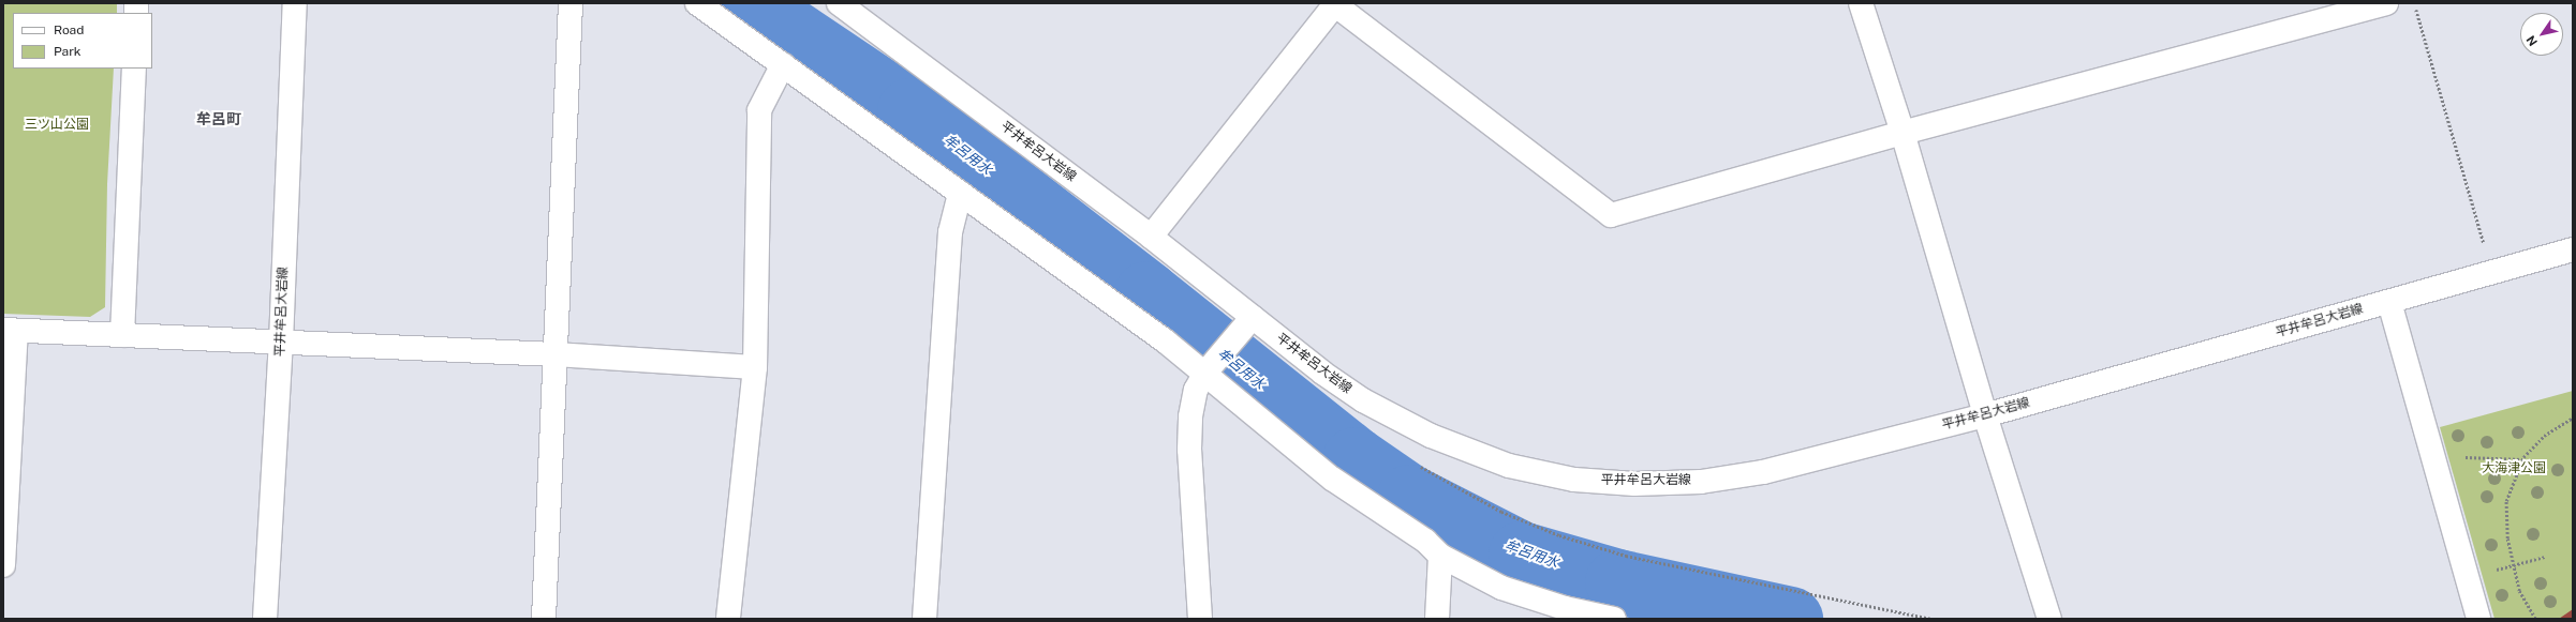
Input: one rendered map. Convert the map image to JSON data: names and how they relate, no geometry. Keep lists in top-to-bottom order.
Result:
{
  "streets": {
    "street": ["平井牟呂大岩線"]
  },
  "districts": ["牟呂町"],
  "water": ["牟呂用水"],
  "parks": ["三ツ山公園", "大海津公園"],
  "legend": ["Road", "Park"],
  "north": "bottom left"
}
